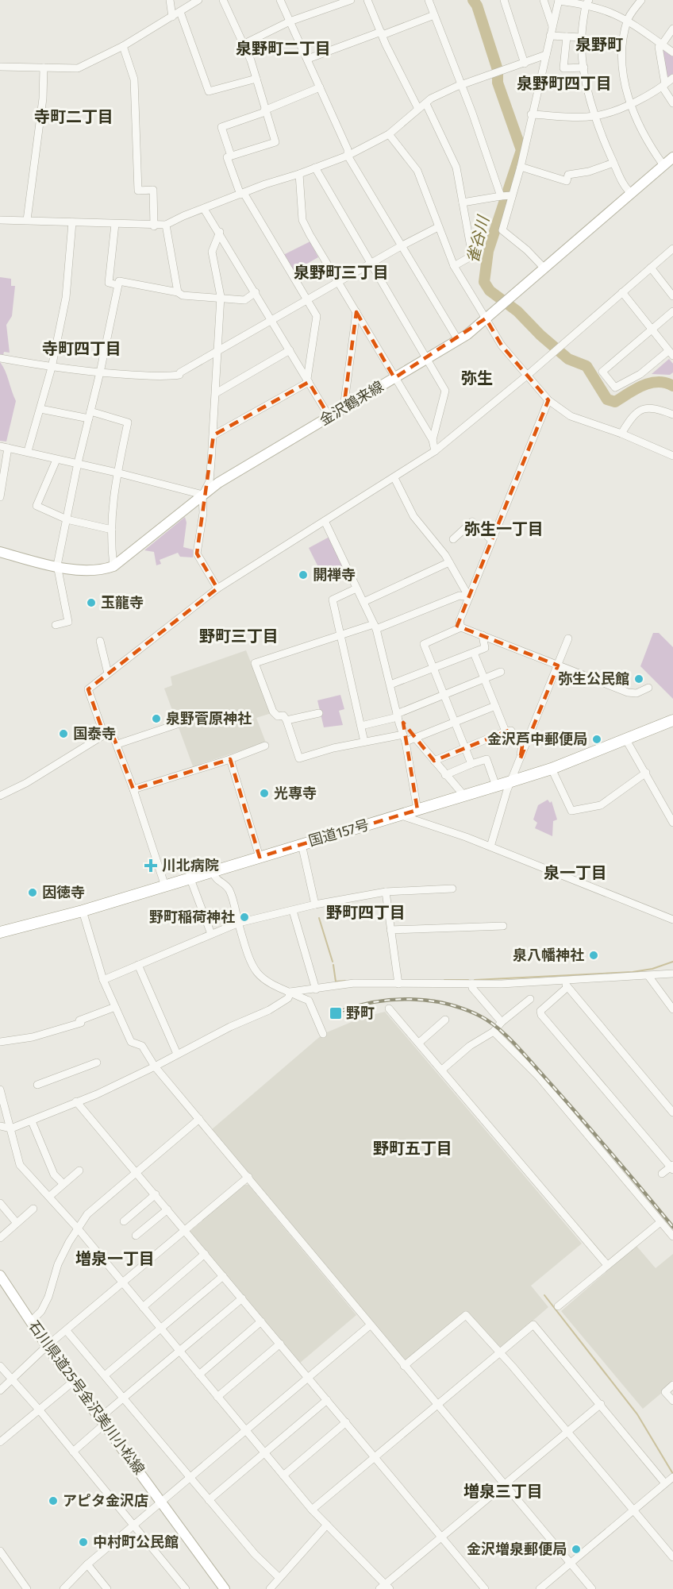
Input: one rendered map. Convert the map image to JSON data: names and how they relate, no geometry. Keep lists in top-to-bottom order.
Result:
{
  "streets": {
    "highway": ["国道157号"],
    "main road": ["金沢鶴来線", "石川県道25号金沢美川小松線"]
  },
  "districts": [
    "泉野町",
    "泉野町二丁目",
    "泉野町四丁目",
    "寺町二丁目",
    "泉野町三丁目",
    "寺町四丁目",
    "弥生",
    "弥生一丁目",
    "野町三丁目",
    "泉一丁目",
    "野町四丁目",
    "野町五丁目",
    "増泉一丁目",
    "増泉三丁目"
  ],
  "water": ["雀谷川"],
  "places": {
    "other": [
      "開禅寺",
      "玉龍寺",
      "弥生公民館",
      "泉野菅原神社",
      "国泰寺",
      "金沢芦中郵便局",
      "光専寺",
      "因徳寺",
      "野町稲荷神社",
      "泉八幡神社",
      "アピタ金沢店",
      "中村町公民館",
      "金沢増泉郵便局"
    ],
    "health": ["川北病院"],
    "transit": ["野町"]
  }
}
